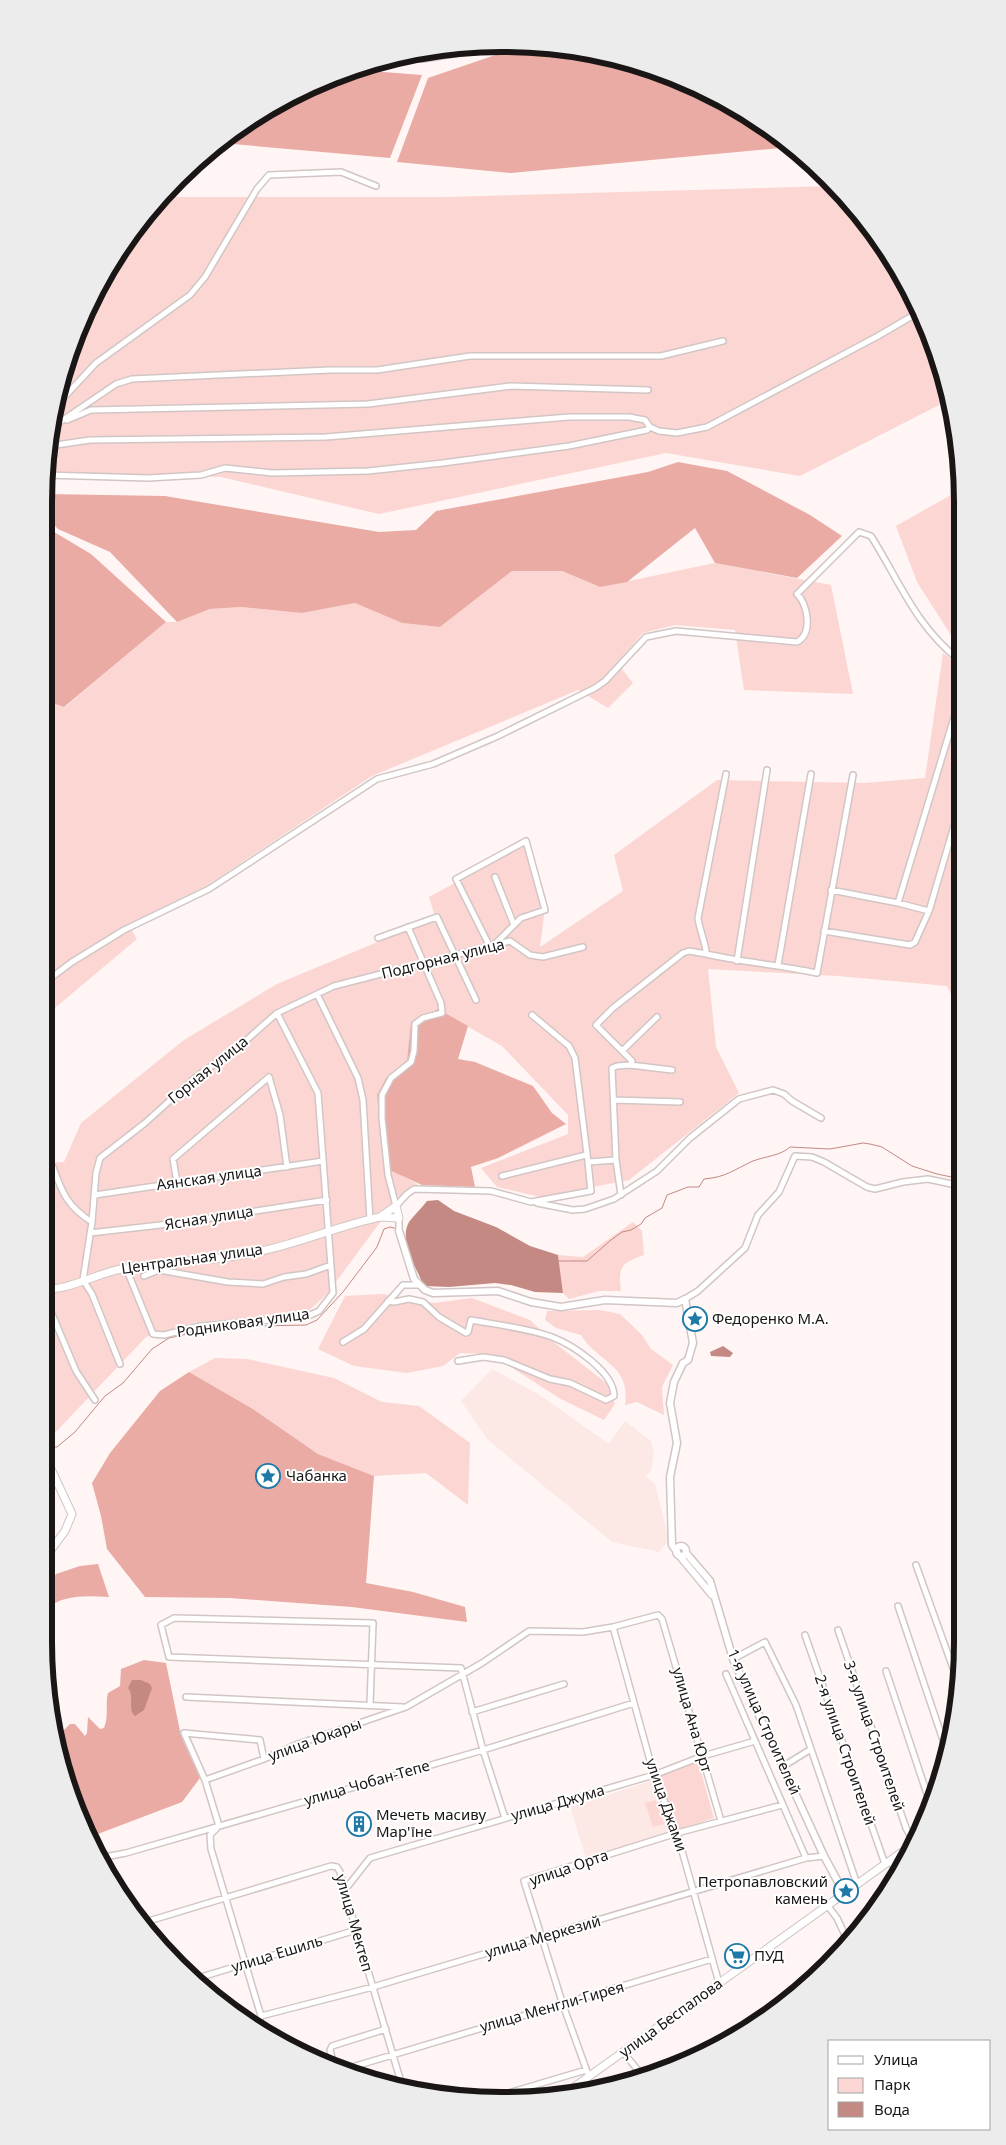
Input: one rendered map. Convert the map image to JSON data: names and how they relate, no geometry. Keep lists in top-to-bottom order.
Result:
{
  "streets": {
    "main road": ["Центральная улица", "улица Беспалова"],
    "street": [
      "Подгорная улица",
      "Горная улица",
      "Аянская улица",
      "Ясная улица",
      "Родниковая улица",
      "улица Ана Юрт",
      "1-я улица Строителей",
      "3-я улица Строителей",
      "улица Юкары",
      "2-я улица Строителей",
      "улица Чобан-Тепе",
      "улица Джума",
      "улица Джами",
      "улица Орта",
      "улица Мектеп",
      "улица Меркезий",
      "улица Ешиль",
      "улица Менгли-Гирея"
    ]
  },
  "crossings": [
    ["Подгорная улица", "Горная улица"],
    ["Горная улица", "Аянская улица"],
    ["Горная улица", "Ясная улица"],
    ["Горная улица", "Центральная улица"],
    ["Горная улица", "Родниковая улица"],
    ["Аянская улица", "Родниковая улица"],
    ["Ясная улица", "Родниковая улица"],
    ["Центральная улица", "Родниковая улица"],
    ["улица Ана Юрт", "улица Юкары"],
    ["улица Ана Юрт", "улица Джума"],
    ["улица Ана Юрт", "улица Орта"],
    ["1-я улица Строителей", "улица Меркезий"],
    ["1-я улица Строителей", "улица Беспалова"],
    ["улица Юкары", "улица Джами"],
    ["2-я улица Строителей", "улица Беспалова"],
    ["улица Чобан-Тепе", "улица Джами"],
    ["улица Джума", "улица Джами"],
    ["улица Джума", "улица Мектеп"],
    ["улица Джами", "улица Орта"],
    ["улица Джами", "улица Меркезий"],
    ["улица Джами", "улица Менгли-Гирея"],
    ["улица Джами", "улица Беспалова"],
    ["улица Орта", "улица Меркезий"],
    ["улица Орта", "улица Менгли-Гирея"],
    ["улица Орта", "улица Беспалова"],
    ["улица Мектеп", "улица Меркезий"],
    ["улица Мектеп", "улица Ешиль"],
    ["улица Мектеп", "улица Менгли-Гирея"]
  ],
  "places": {
    "place": ["Федоренко М.А.", "Чабанка", "Петропавловский камень"],
    "building": ["Мечеть масиву Мар'їне"],
    "supermarket": ["ПУД"]
  },
  "legend": ["Улица", "Парк", "Вода"]
}
